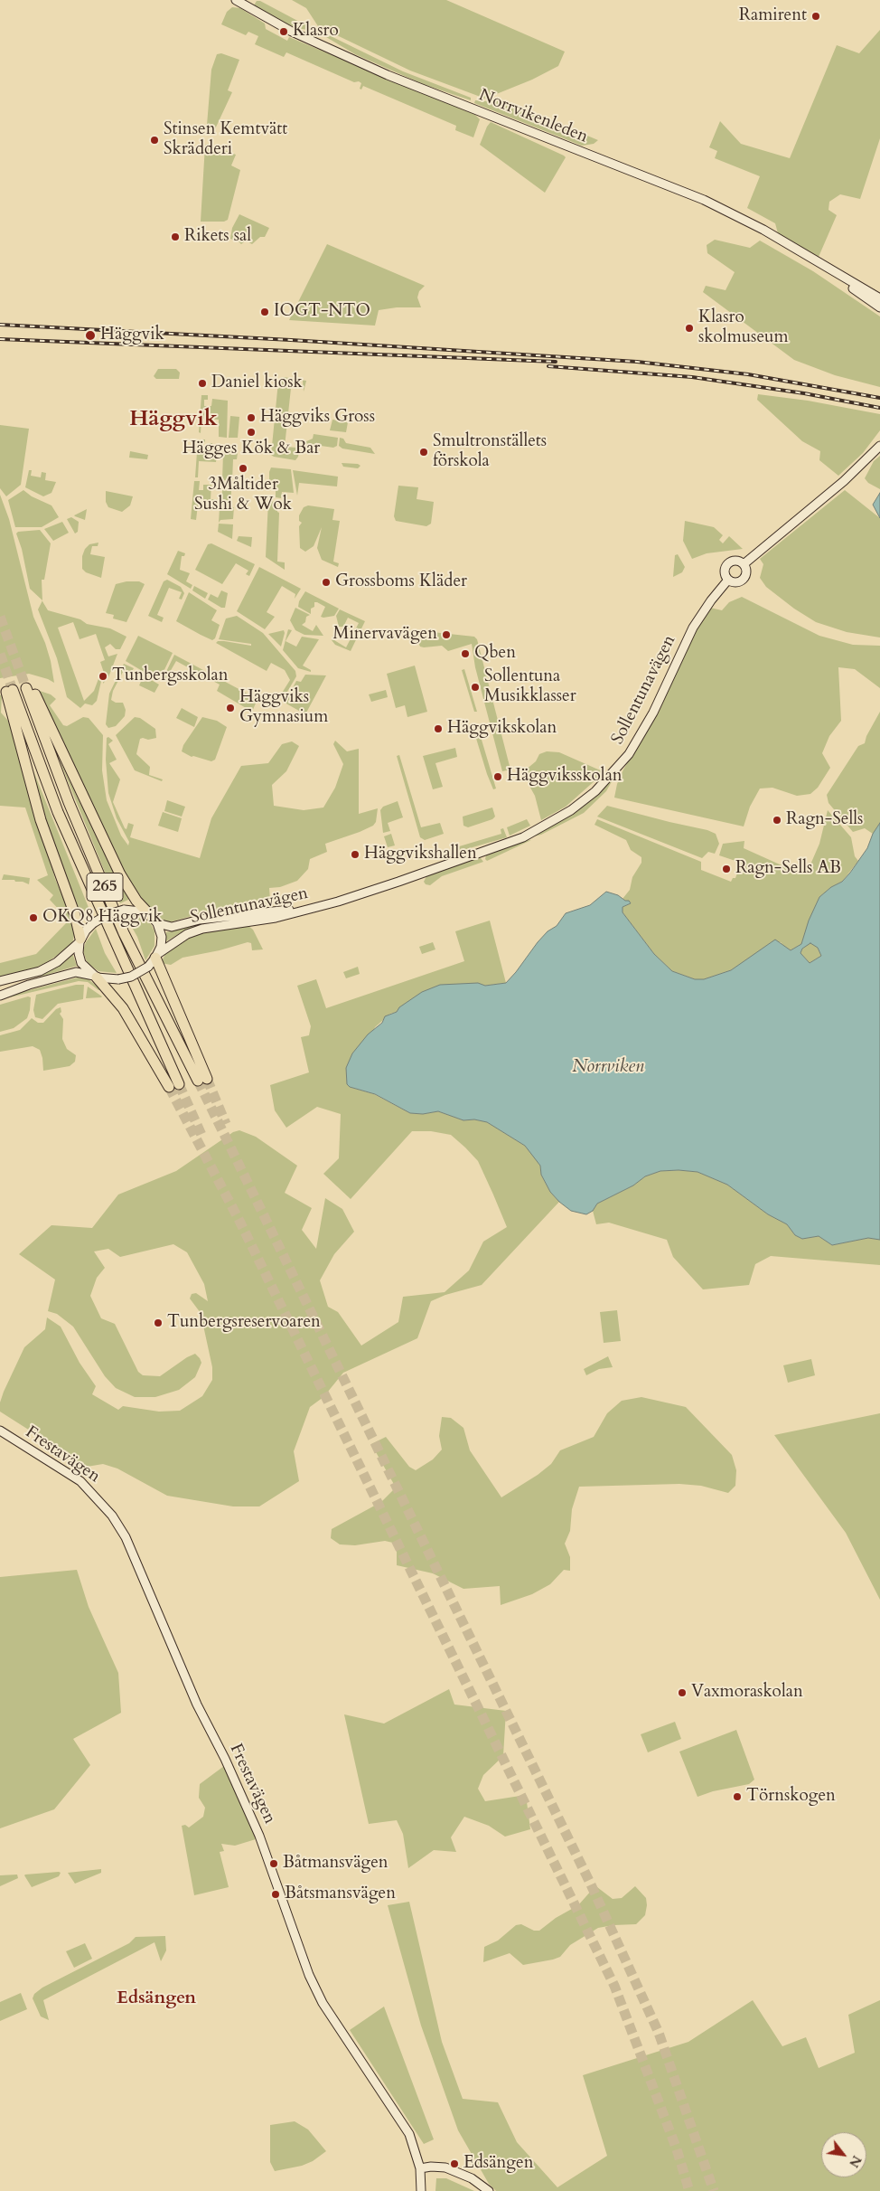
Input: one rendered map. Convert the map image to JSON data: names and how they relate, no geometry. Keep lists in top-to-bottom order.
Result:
{
  "streets": {
    "highway": ["265"],
    "street": ["Norrvikenleden", "Sollentunavägen", "Frestavägen"]
  },
  "crossings": [
    ["Sollentunavägen", "265"]
  ],
  "districts": ["Häggvik", "Edsängen"],
  "water": ["Norrviken"],
  "places": [
    "Ramirent",
    "Klasro",
    "Stinsen Kemtvätt Skrädderi",
    "Rikets sal",
    "IOGT-NTO",
    "Klasro skolmuseum",
    "Häggvik",
    "Daniel kiosk",
    "Häggviks Gross",
    "Hägges Kök & Bar",
    "Smultronställets förskola",
    "3Måltider Sushi & Wok",
    "Grossboms Kläder",
    "Minervavägen",
    "Qben",
    "Tunbergsskolan",
    "Sollentuna Musikklasser",
    "Häggviks Gymnasium",
    "Häggvikskolan",
    "Häggviksskolan",
    "Ragn-Sells",
    "Häggvikshallen",
    "Ragn-Sells AB",
    "OKQ8 Häggvik",
    "Tunbergsreservoaren",
    "Vaxmoraskolan",
    "Törnskogen",
    "Båtmansvägen",
    "Båtsmansvägen",
    "Edsängen"
  ],
  "north": "bottom right"
}
